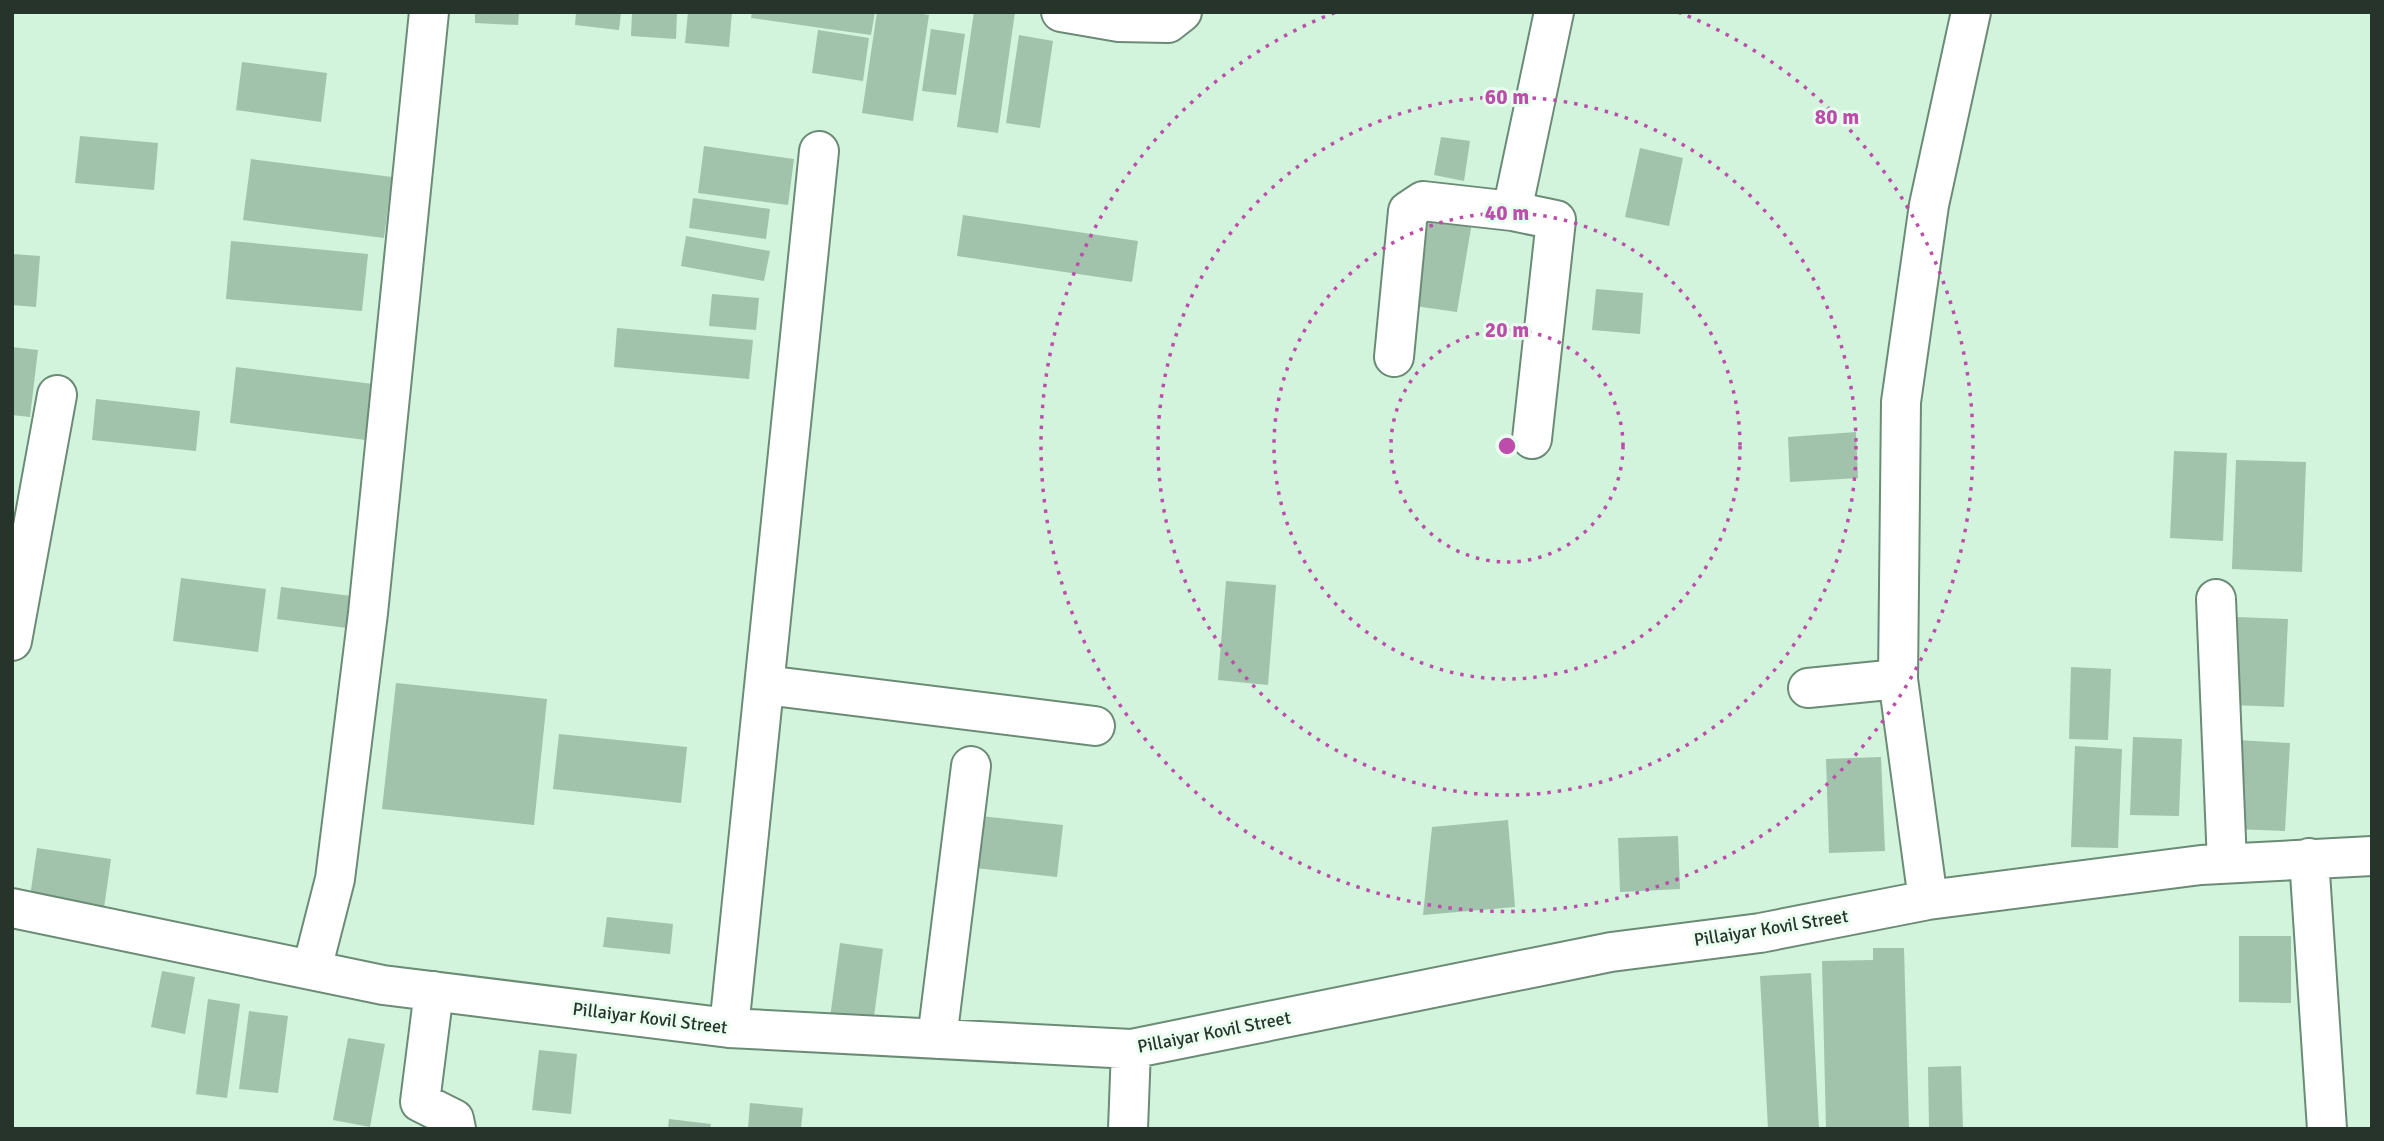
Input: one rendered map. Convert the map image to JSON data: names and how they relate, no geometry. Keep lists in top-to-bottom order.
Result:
{
  "streets": {
    "street": ["Pillaiyar Kovil Street"]
  },
  "rings": [
    "60 m",
    "80 m",
    "40 m",
    "20 m"
  ]
}
